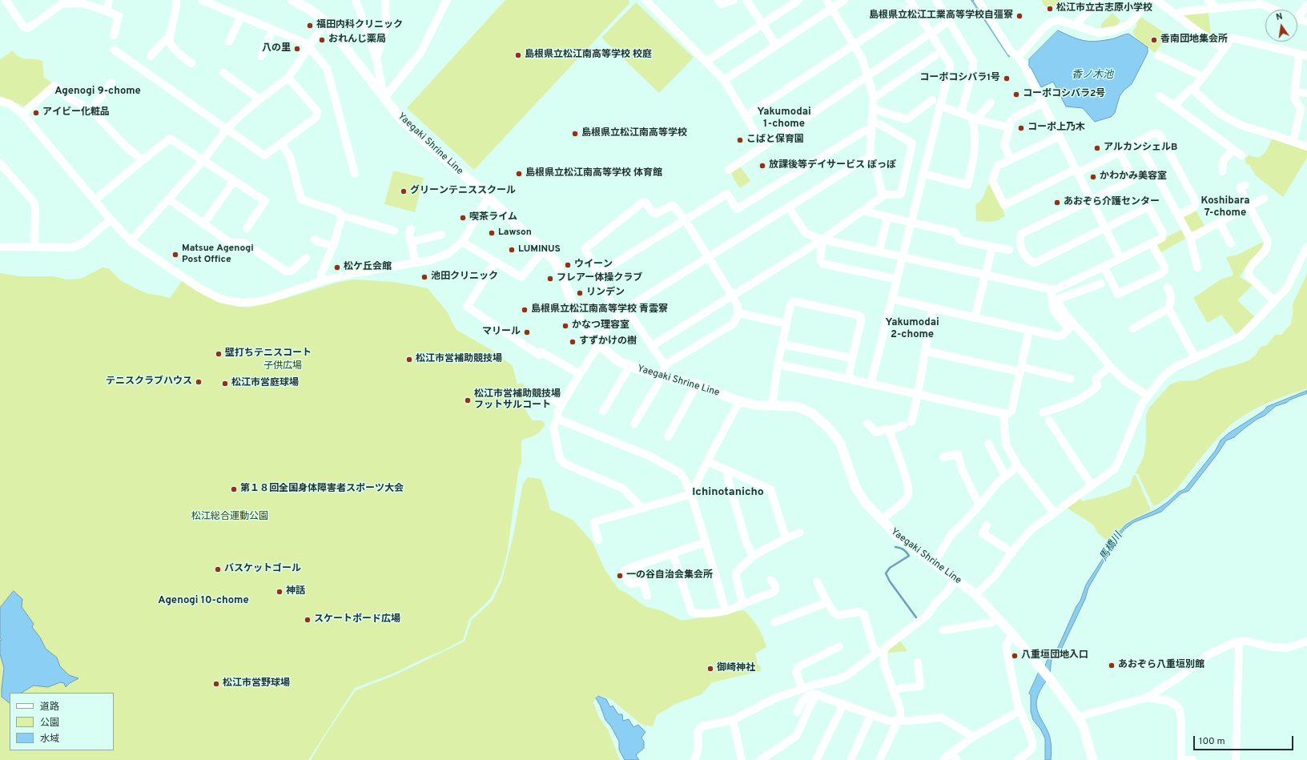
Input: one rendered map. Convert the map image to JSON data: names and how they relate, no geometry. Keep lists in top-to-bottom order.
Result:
{
  "streets": {
    "main road": ["Yaegaki Shrine Line"]
  },
  "districts": [
    "Agenogi 9-chome",
    "Yakumodai 1-chome",
    "Koshibara 7-chome",
    "Yakumodai 2-chome",
    "Ichinotanicho",
    "Agenogi 10-chome"
  ],
  "water": ["香ノ木池", "馬橋川"],
  "parks": ["子供広場", "松江総合運動公園"],
  "places": [
    "松江市立古志原小学校",
    "島根県立松江工業高等学校自彊寮",
    "福田内科クリニック",
    "おれんじ薬局",
    "香南団地集会所",
    "八の里",
    "島根県立松江南高等学校 校庭",
    "コーポコシバラ1号",
    "コーポコシバラ2号",
    "アイビー化粧品",
    "コーポ上乃木",
    "島根県立松江南高等学校",
    "こばと保育園",
    "アルカンシェルB",
    "放課後等デイサービス ぽっぽ",
    "島根県立松江南高等学校 体育館",
    "かわかみ美容室",
    "グリーンテニススクール",
    "あおぞら介護センター",
    "喫茶ライム",
    "Lawson",
    "LUMINUS",
    "Matsue Agenogi Post Office",
    "ウイーン",
    "松ケ丘会館",
    "池田クリニック",
    "フレアー体操クラブ",
    "リンデン",
    "島根県立松江南高等学校 青雲寮",
    "かなつ理容室",
    "マリール",
    "すずかけの樹",
    "壁打ちテニスコート",
    "松江市営補助競技場",
    "テニスクラブハウス",
    "松江市営庭球場",
    "松江市営補助競技場 フットサルコート",
    "第１８回全国身体障害者スポーツ大会",
    "バスケットゴール",
    "一の谷自治会集会所",
    "神話",
    "スケートボード広場",
    "八重垣団地入口",
    "あおぞら八重垣別館",
    "御崎神社",
    "松江市営野球場"
  ],
  "legend": ["道路", "公園", "水域"],
  "scale_bar": "100 m",
  "north": "top"
}
